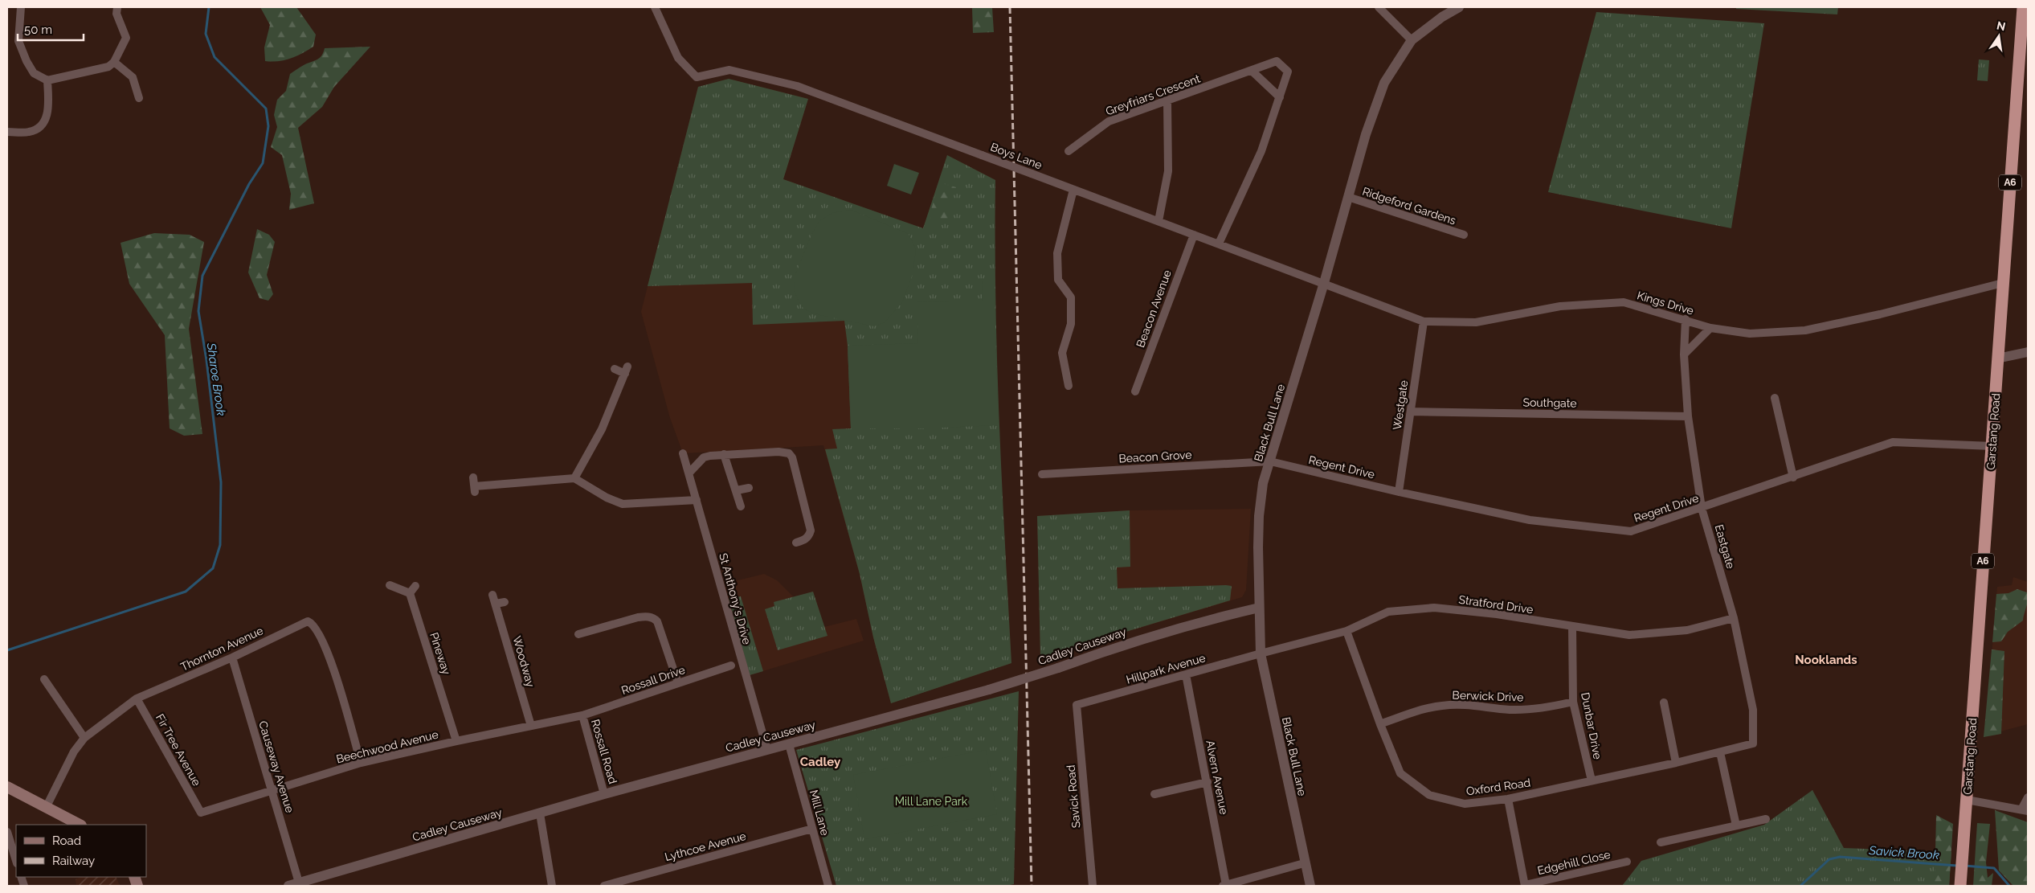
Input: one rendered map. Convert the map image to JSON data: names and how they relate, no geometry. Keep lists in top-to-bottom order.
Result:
{
  "streets": {
    "highway": ["A6", "Garstang Road"],
    "street": [
      "Greyfriars Crescent",
      "Boys Lane",
      "Ridgeford Gardens",
      "Kings Drive",
      "Beacon Avenue",
      "Southgate",
      "Westgate",
      "Black Bull Lane",
      "Beacon Grove",
      "Regent Drive",
      "Eastgate",
      "St Anthony's Drive",
      "Stratford Drive",
      "Cadley Causeway",
      "Thornton Avenue",
      "Pineway",
      "Woodway",
      "Hillpark Avenue",
      "Rossall Drive",
      "Berwick Drive",
      "Dunbar Drive",
      "Beechwood Avenue",
      "Fir Tree Avenue",
      "Rossall Road",
      "Causeway Avenue",
      "Alvern Avenue",
      "Oxford Road",
      "Savick Road",
      "Mill Lane",
      "Lythcoe Avenue",
      "Edgehill Close"
    ]
  },
  "crossings": [
    ["Greyfriars Crescent", "Boys Lane"],
    ["Boys Lane", "Kings Drive"],
    ["Boys Lane", "Beacon Avenue"],
    ["Boys Lane", "Black Bull Lane"],
    ["Ridgeford Gardens", "Black Bull Lane"],
    ["Kings Drive", "Westgate"],
    ["Kings Drive", "Black Bull Lane"],
    ["Kings Drive", "Garstang Road"],
    ["Kings Drive", "Eastgate"],
    ["Southgate", "Westgate"],
    ["Southgate", "Eastgate"],
    ["Westgate", "Regent Drive"],
    ["Black Bull Lane", "Beacon Grove"],
    ["Black Bull Lane", "Regent Drive"],
    ["Black Bull Lane", "Stratford Drive"],
    ["Black Bull Lane", "Cadley Causeway"],
    ["Black Bull Lane", "Hillpark Avenue"],
    ["Garstang Road", "Regent Drive"],
    ["Beacon Grove", "Regent Drive"],
    ["Regent Drive", "Eastgate"],
    ["Eastgate", "Stratford Drive"],
    ["Eastgate", "Oxford Road"],
    ["St Anthony's Drive", "Cadley Causeway"],
    ["Stratford Drive", "Hillpark Avenue"],
    ["Stratford Drive", "Dunbar Drive"],
    ["Stratford Drive", "Oxford Road"],
    ["Cadley Causeway", "Rossall Road"],
    ["Cadley Causeway", "Causeway Avenue"],
    ["Cadley Causeway", "Mill Lane"],
    ["Thornton Avenue", "Beechwood Avenue"],
    ["Thornton Avenue", "Fir Tree Avenue"],
    ["Thornton Avenue", "Causeway Avenue"],
    ["Pineway", "Beechwood Avenue"],
    ["Woodway", "Beechwood Avenue"],
    ["Hillpark Avenue", "Alvern Avenue"],
    ["Hillpark Avenue", "Savick Road"],
    ["Rossall Drive", "Beechwood Avenue"],
    ["Rossall Drive", "Rossall Road"],
    ["Berwick Drive", "Dunbar Drive"],
    ["Berwick Drive", "Oxford Road"],
    ["Dunbar Drive", "Oxford Road"],
    ["Beechwood Avenue", "Fir Tree Avenue"],
    ["Beechwood Avenue", "Rossall Road"],
    ["Beechwood Avenue", "Causeway Avenue"],
    ["Mill Lane", "Lythcoe Avenue"]
  ],
  "districts": ["Nooklands", "Cadley"],
  "water": ["Sharoe Brook", "Savick Brook"],
  "parks": ["Mill Lane Park"],
  "legend": ["Road", "Railway"],
  "scale_bar": "50 m",
  "north": "top"
}
